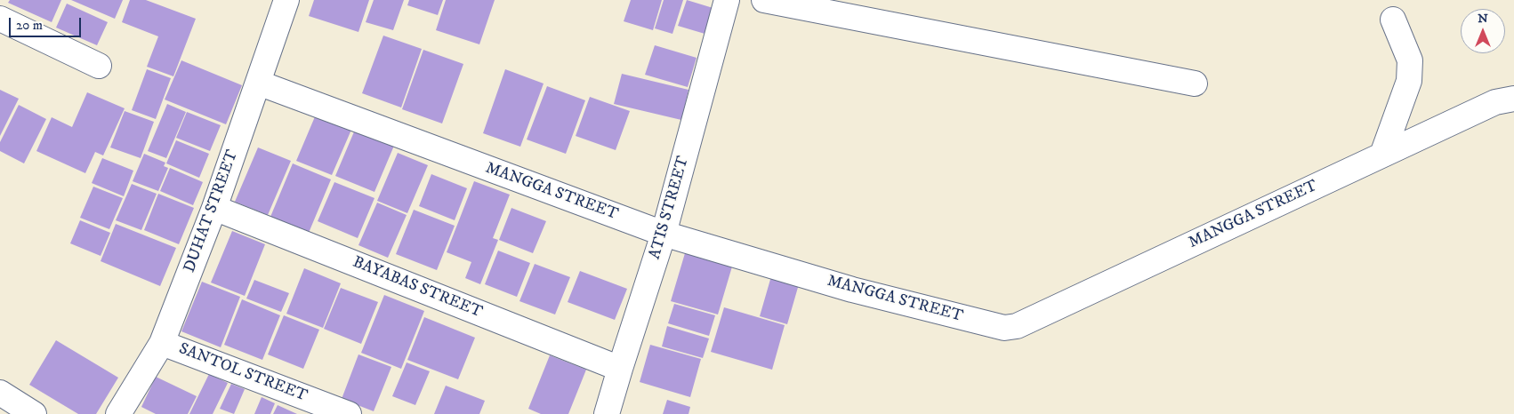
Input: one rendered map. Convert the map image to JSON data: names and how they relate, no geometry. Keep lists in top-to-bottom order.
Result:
{
  "streets": {
    "street": [
      "MANGGA STREET",
      "ATIS STREET",
      "DUHAT STREET",
      "BAYABAS STREET",
      "SANTOL STREET"
    ]
  },
  "crossings": [
    ["MANGGA STREET", "ATIS STREET"],
    ["MANGGA STREET", "DUHAT STREET"],
    ["ATIS STREET", "BAYABAS STREET"],
    ["DUHAT STREET", "BAYABAS STREET"],
    ["DUHAT STREET", "SANTOL STREET"]
  ],
  "scale_bar": "20 m",
  "north": "top"
}
